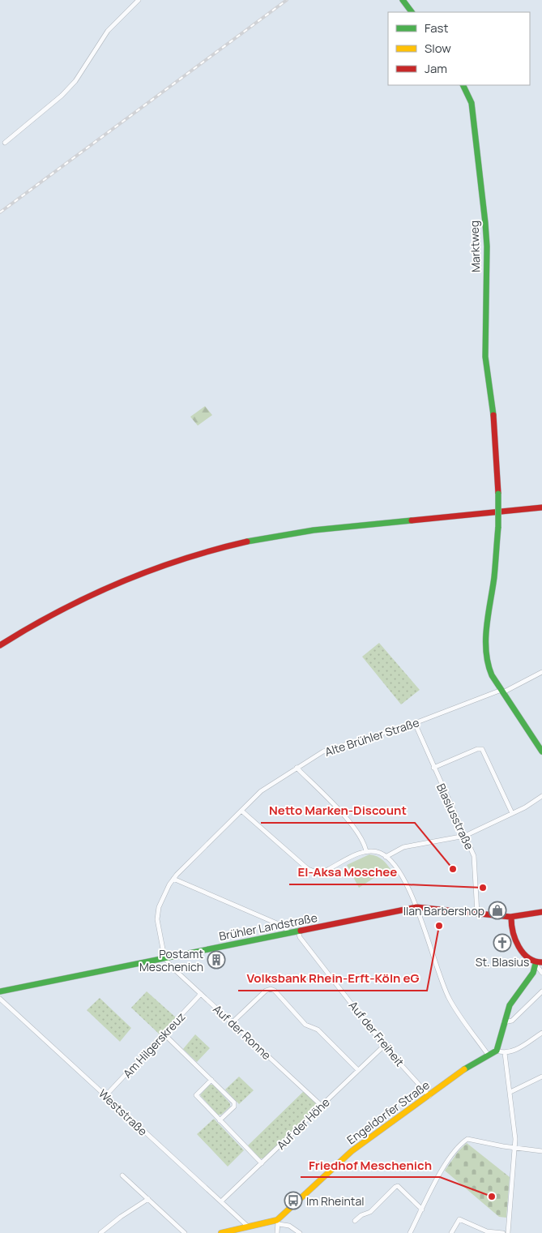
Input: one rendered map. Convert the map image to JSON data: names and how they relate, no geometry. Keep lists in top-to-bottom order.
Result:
{
  "streets": {
    "main road": ["Marktweg", "Brühler Landstraße", "Engeldorfer Straße"],
    "street": [
      "Alte Brühler Straße",
      "Blasiusstraße",
      "Auf der Ronne",
      "Auf der Freiheit",
      "Am Hilgerskreuz",
      "Weststraße",
      "Auf der Höhe"
    ]
  },
  "crossings": [
    ["Marktweg", "Alte Brühler Straße"],
    ["Alte Brühler Straße", "Blasiusstraße"],
    ["Alte Brühler Straße", "Brühler Landstraße"],
    ["Alte Brühler Straße", "Auf der Ronne"],
    ["Blasiusstraße", "Brühler Landstraße"],
    ["Brühler Landstraße", "Auf der Ronne"],
    ["Brühler Landstraße", "Auf der Freiheit"],
    ["Auf der Ronne", "Am Hilgerskreuz"],
    ["Auf der Ronne", "Auf der Höhe"],
    ["Auf der Freiheit", "Engeldorfer Straße"],
    ["Auf der Freiheit", "Auf der Höhe"],
    ["Am Hilgerskreuz", "Weststraße"],
    ["Weststraße", "Engeldorfer Straße"],
    ["Weststraße", "Auf der Höhe"]
  ],
  "places": {
    "other": [
      "Netto Marken-Discount",
      "El-Aksa Moschee",
      "Volksbank Rhein-Erft-Köln eG",
      "Friedhof Meschenich"
    ],
    "shop": ["Ilan Barbershop"],
    "church": ["St. Blasius"],
    "building": ["Postamt Meschenich"],
    "bus stop": ["Im Rheintal"]
  },
  "legend": ["Fast", "Slow", "Jam"]
}
